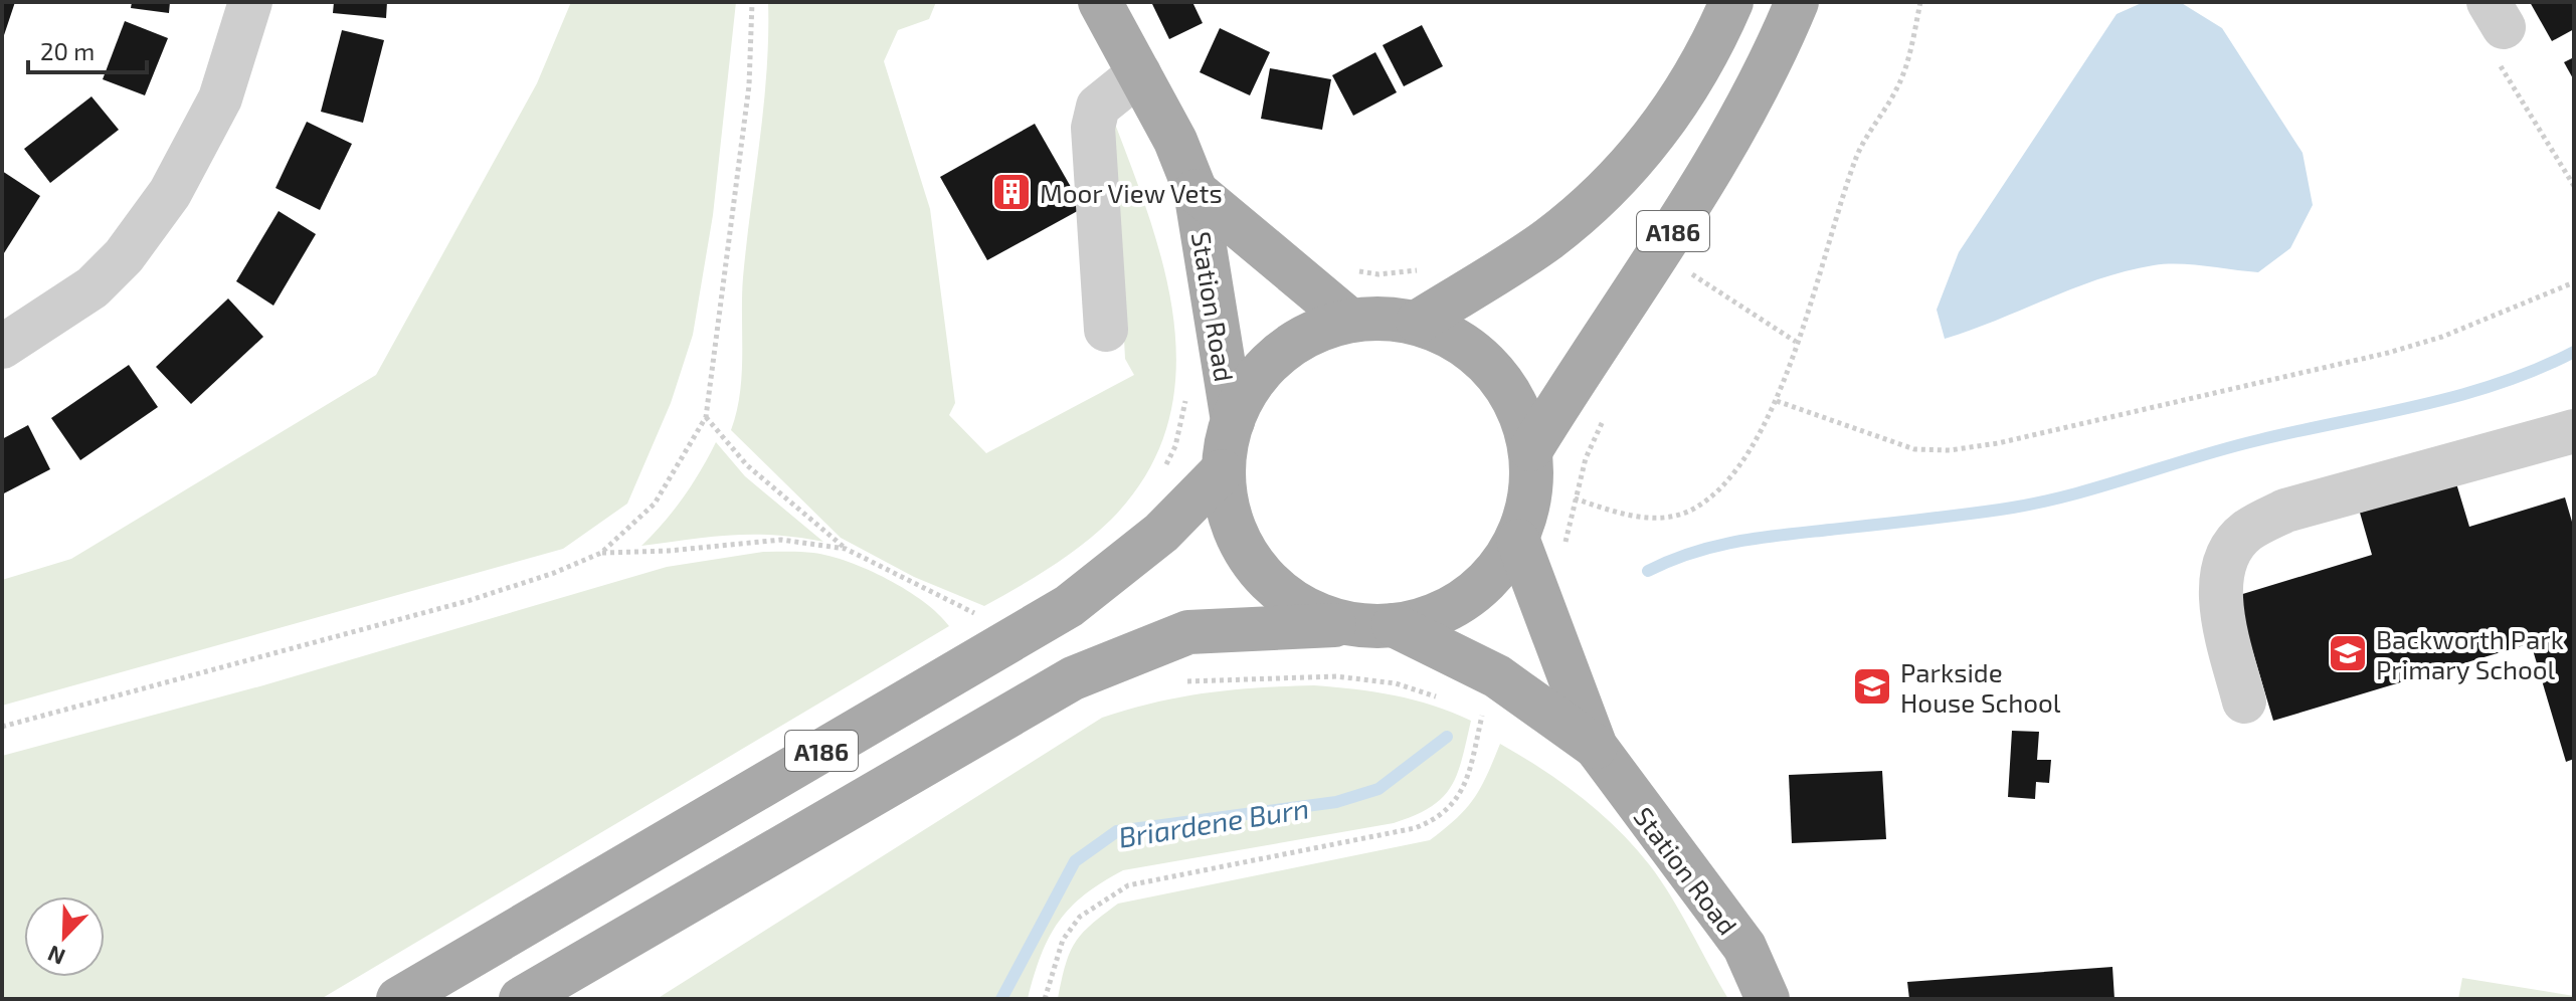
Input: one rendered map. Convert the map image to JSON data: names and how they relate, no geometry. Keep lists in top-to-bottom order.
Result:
{
  "streets": {
    "main road": ["A186", "Station Road"]
  },
  "crossings": [
    ["A186", "Station Road"]
  ],
  "water": ["Briardene Burn"],
  "places": {
    "building": ["Moor View Vets"],
    "school or university": ["Backworth Park Primary School", "Parkside House School"]
  },
  "scale_bar": "20 m",
  "north": "bottom left"
}
